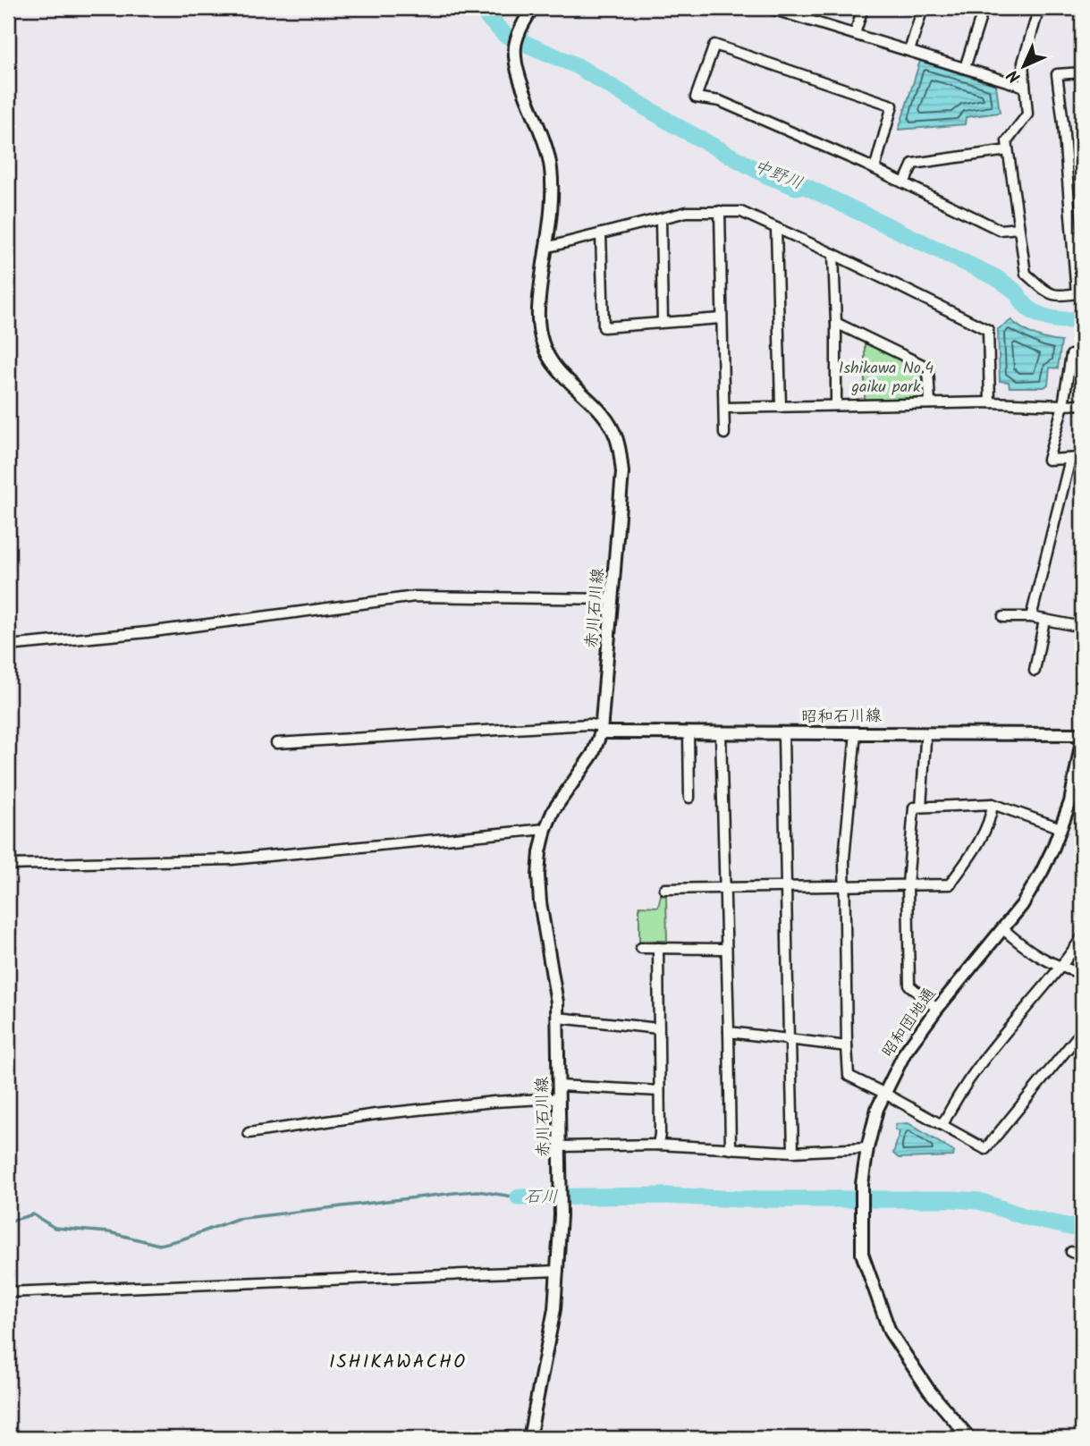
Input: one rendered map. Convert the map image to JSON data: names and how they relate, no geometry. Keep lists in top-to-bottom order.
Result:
{
  "streets": {
    "street": ["赤川石川線", "昭和石川線", "昭和団地通"]
  },
  "crossings": [
    ["赤川石川線", "昭和石川線"]
  ],
  "districts": ["ISHIKAWACHO"],
  "water": ["中野川", "石川"],
  "parks": ["Ishikawa No.4 gaiku park"],
  "north": "bottom left"
}
